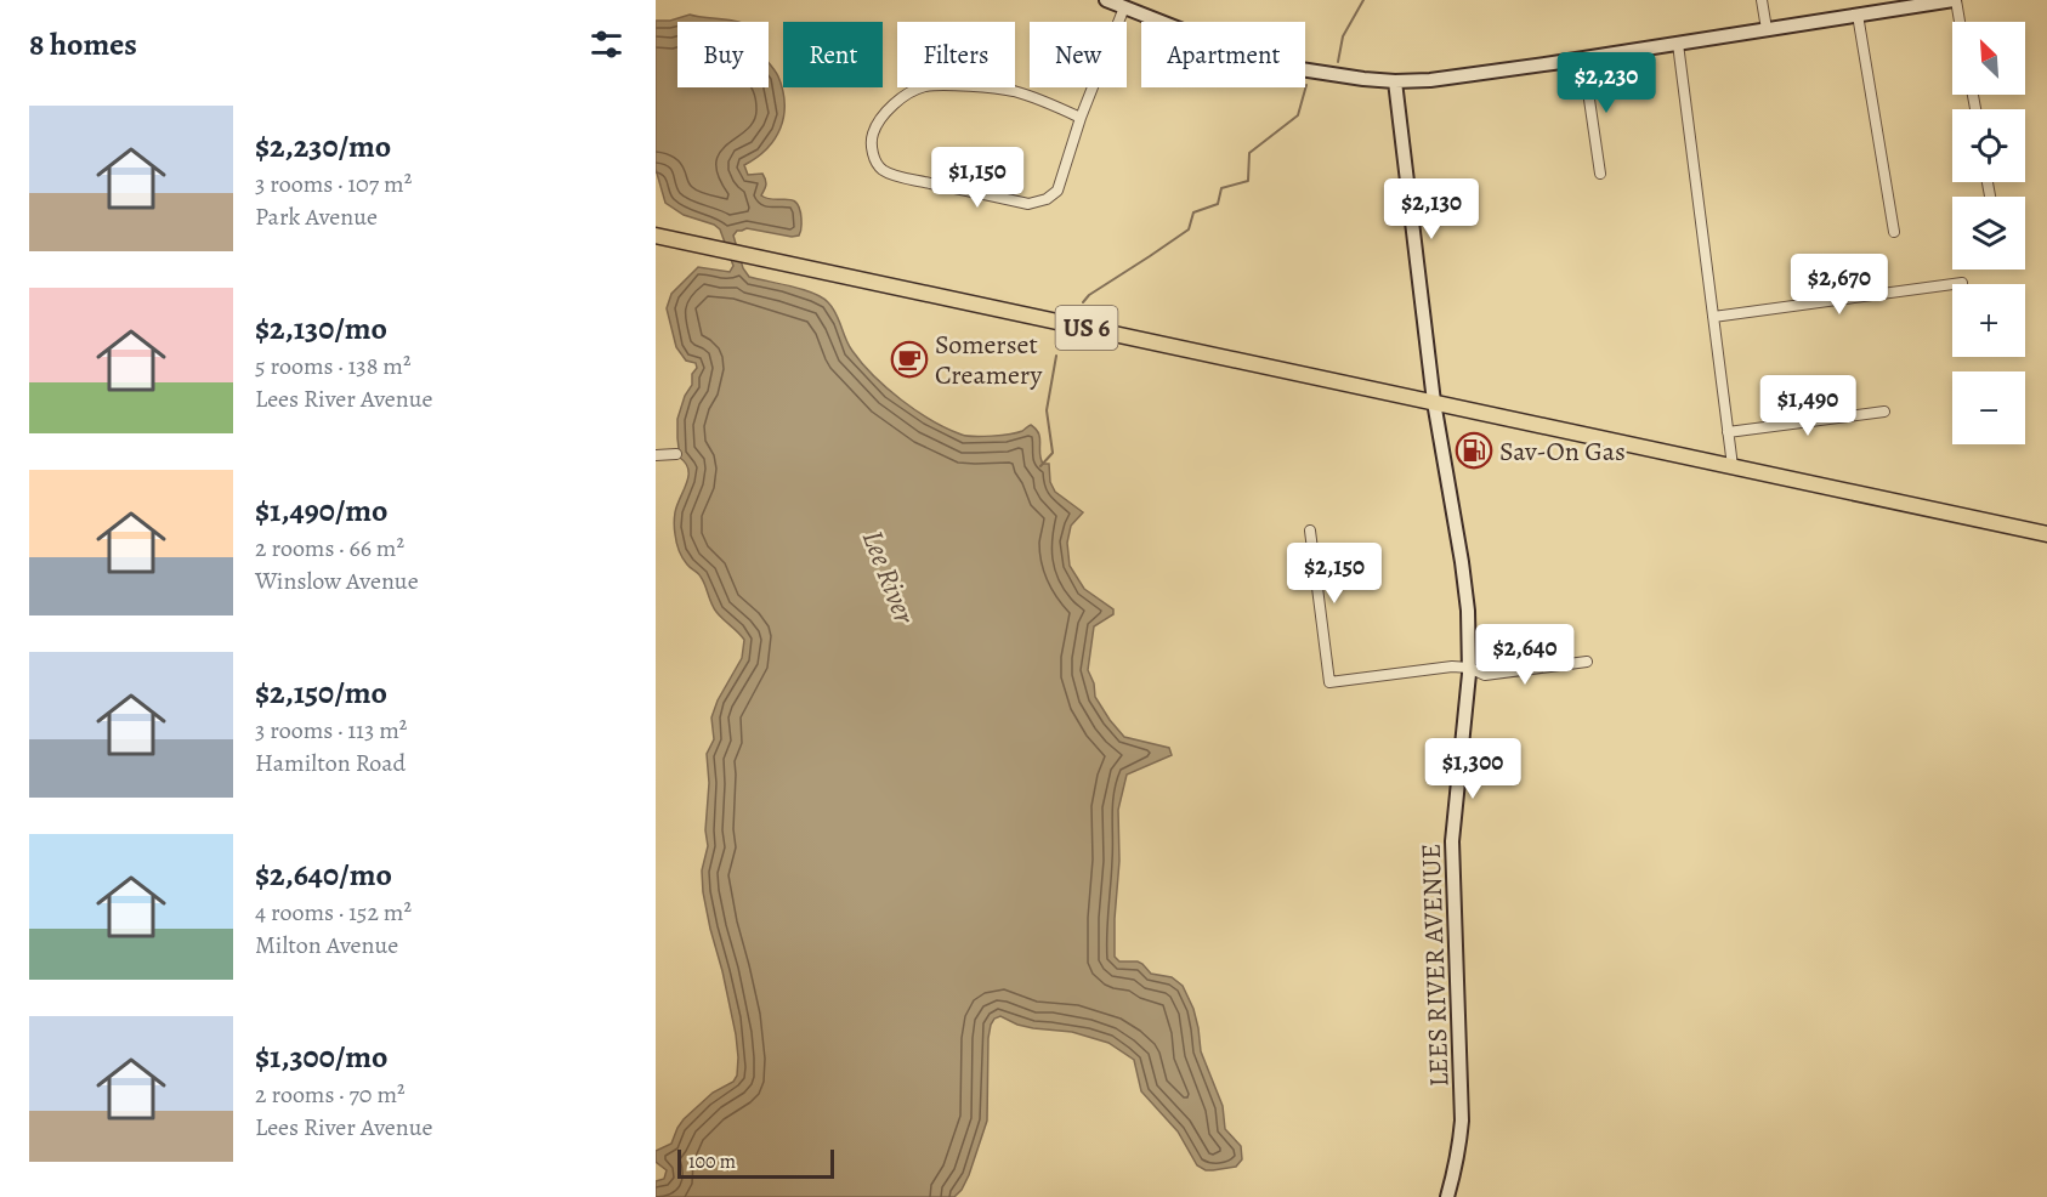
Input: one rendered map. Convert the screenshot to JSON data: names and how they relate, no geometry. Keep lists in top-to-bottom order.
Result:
{
  "streets": {
    "main road": ["US 6", "LEES RIVER AVENUE"]
  },
  "crossings": [
    ["US 6", "LEES RIVER AVENUE"]
  ],
  "water": ["Lee River"],
  "places": {
    "cafe": ["Somerset Creamery"],
    "fuel station": ["Sav-On Gas"]
  },
  "scale_bar": "100 m",
  "north": "top left",
  "page": {
    "heading": "8 homes",
    "map_buttons": ["+", "−"],
    "chip": [
      "Buy",
      "Rent",
      "Filters",
      "New",
      "Apartment"
    ],
    "price": [
      "$2,230",
      "$1,150",
      "$2,130",
      "$2,670",
      "$1,490",
      "$2,150",
      "$2,640",
      "$1,300"
    ],
    "list": [
      {
        "name": "$2,230/mo",
        "note": "3 rooms · 107 m² · Park Avenue"
      },
      {
        "name": "$2,130/mo",
        "note": "5 rooms · 138 m² · Lees River Avenue"
      },
      {
        "name": "$1,490/mo",
        "note": "2 rooms · 66 m² · Winslow Avenue"
      },
      {
        "name": "$2,150/mo",
        "note": "3 rooms · 113 m² · Hamilton Road"
      },
      {
        "name": "$2,640/mo",
        "note": "4 rooms · 152 m² · Milton Avenue"
      },
      {
        "name": "$1,300/mo",
        "note": "2 rooms · 70 m² · Lees River Avenue"
      }
    ],
    "scale": "100 m"
  }
}
